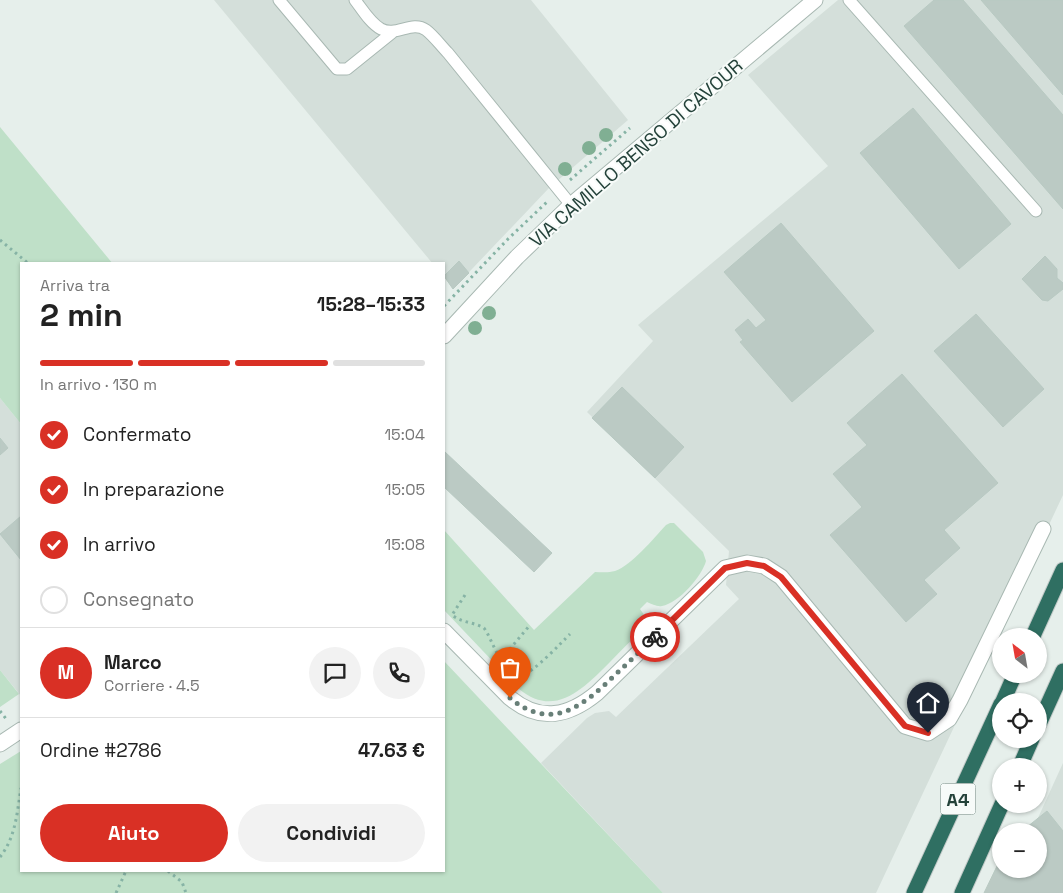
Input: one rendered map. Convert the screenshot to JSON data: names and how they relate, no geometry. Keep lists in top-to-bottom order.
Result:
{
  "streets": {
    "highway": ["A4"],
    "street": ["VIA CAMILLO BENSO DI CAVOUR"]
  },
  "north": "top left",
  "page": {
    "heading": ["2 min", "Arriva tra", "15:28–15:33"],
    "panel": [
      "Marco",
      "Corriere · 4.5",
      "Ordine #2786",
      "47.63 €"
    ],
    "bar": "In arrivo · 130 m",
    "list": [
      ["Confermato", "15:04"],
      ["In preparazione", "15:05"],
      ["In arrivo", "15:08"],
      "Consegnato"
    ],
    "map_buttons": ["+", "−"],
    "round": "M",
    "buttons": ["Aiuto", "Condividi"]
  }
}
